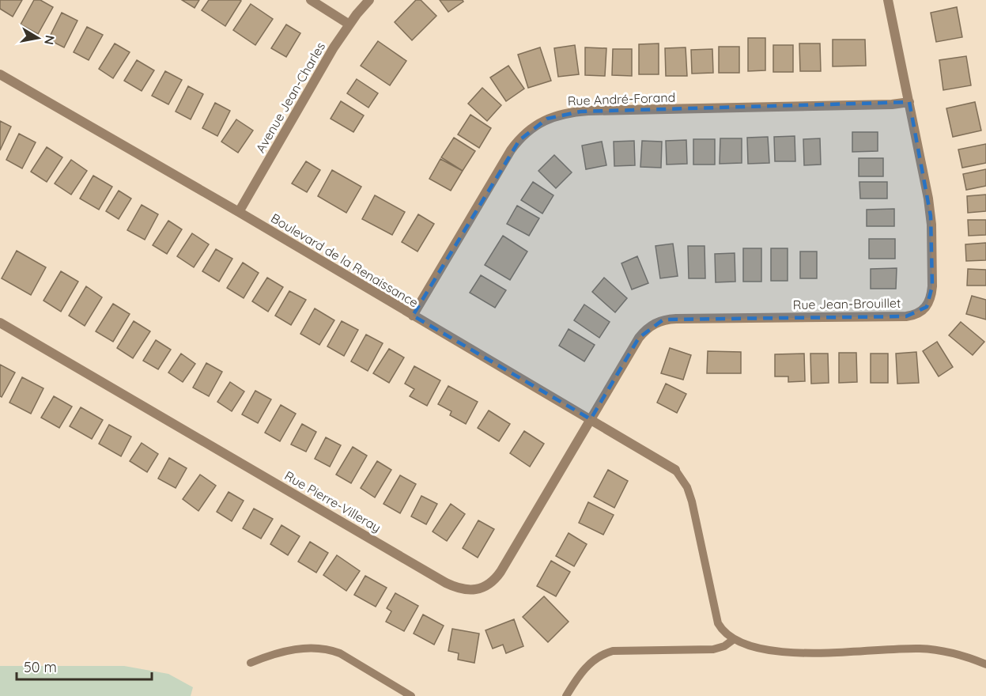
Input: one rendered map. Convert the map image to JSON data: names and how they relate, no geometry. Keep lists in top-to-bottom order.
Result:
{
  "streets": {
    "street": [
      "Avenue Jean-Charles",
      "Rue André-Forand",
      "Boulevard de la Renaissance",
      "Rue Jean-Brouillet",
      "Rue Pierre-Villeray"
    ]
  },
  "crossings": [
    ["Avenue Jean-Charles", "Boulevard de la Renaissance"],
    ["Rue André-Forand", "Boulevard de la Renaissance"],
    ["Rue André-Forand", "Rue Jean-Brouillet"],
    ["Boulevard de la Renaissance", "Rue Jean-Brouillet"],
    ["Boulevard de la Renaissance", "Rue Pierre-Villeray"],
    ["Rue Jean-Brouillet", "Rue Pierre-Villeray"]
  ],
  "scale_bar": "50 m",
  "north": "right"
}
